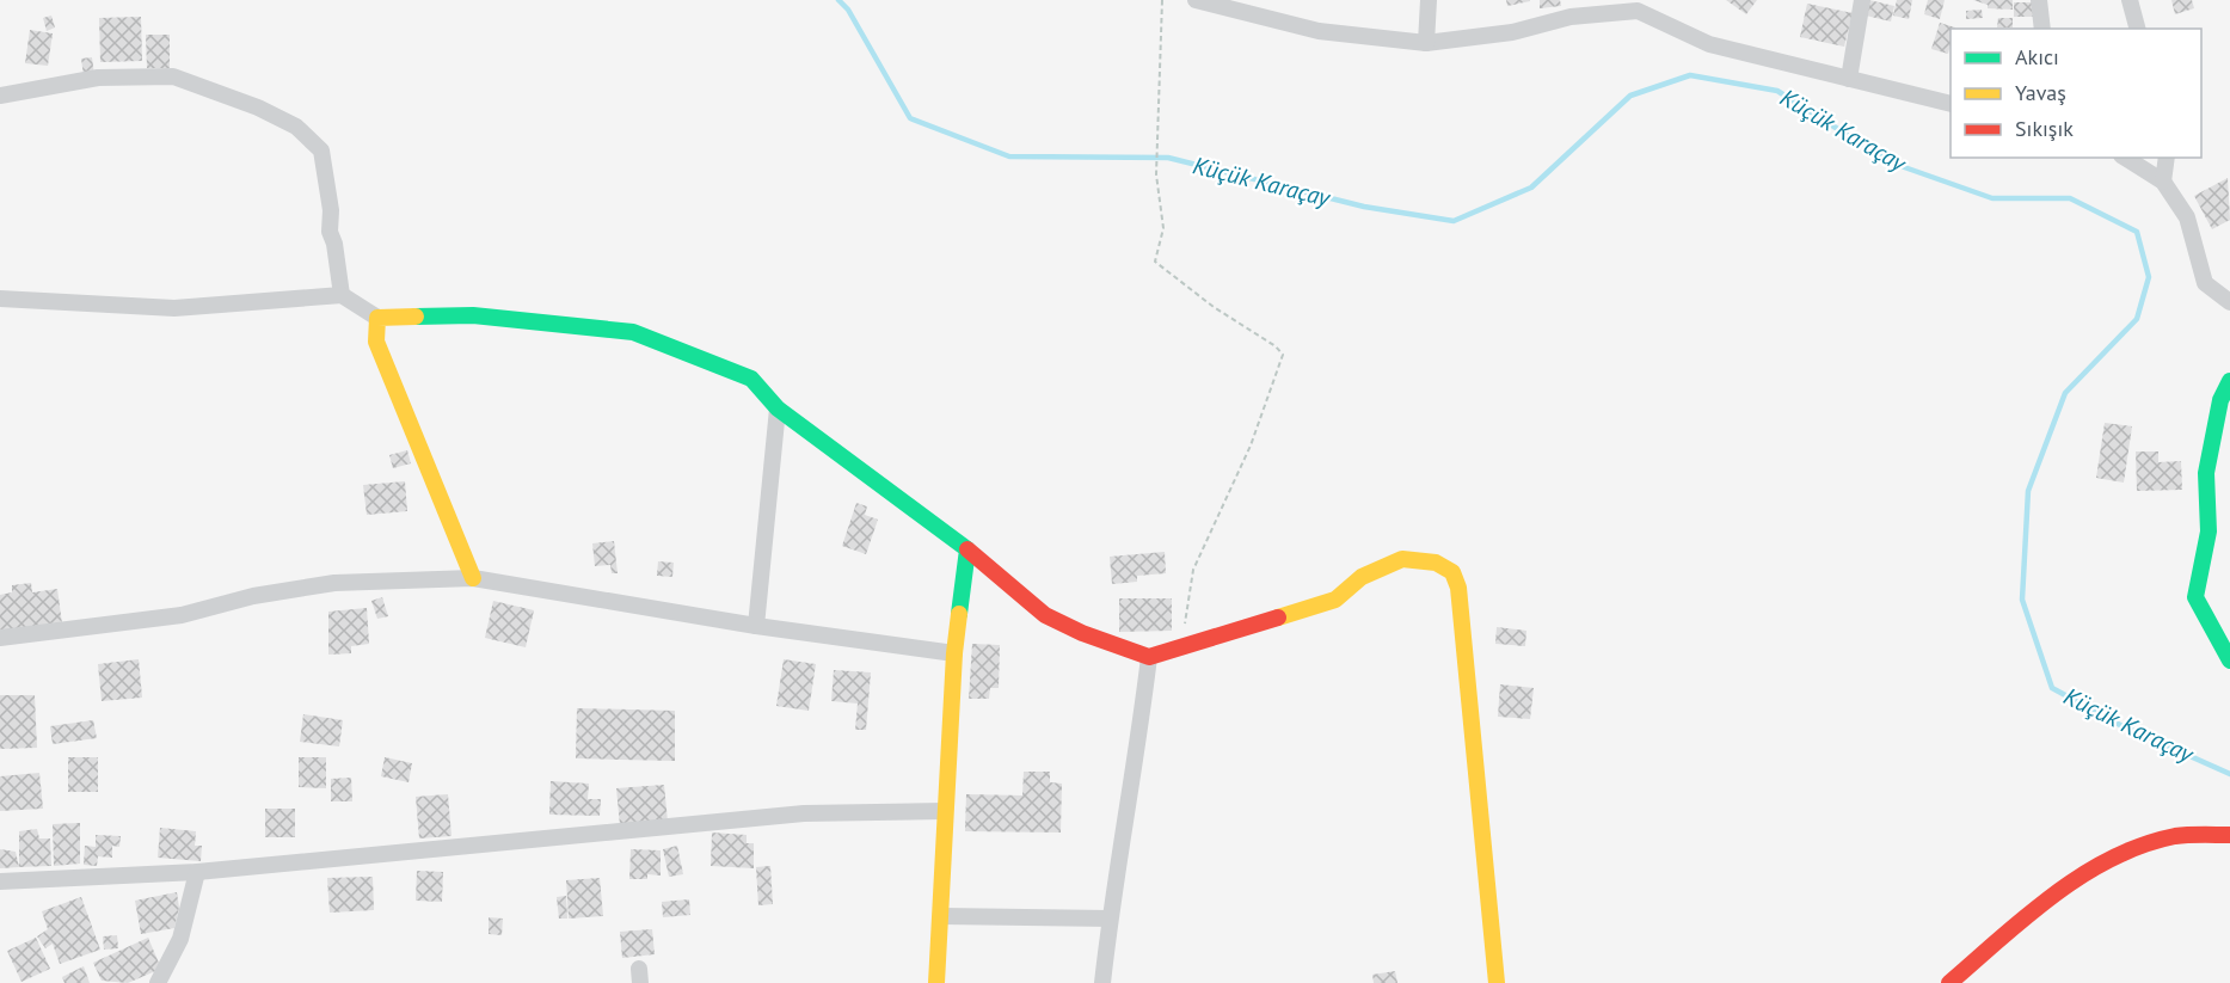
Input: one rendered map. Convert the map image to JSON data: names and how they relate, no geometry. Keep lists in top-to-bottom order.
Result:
{
  "water": ["Küçük Karaçay"],
  "legend": ["Akıcı", "Yavaş", "Sıkışık"]
}
